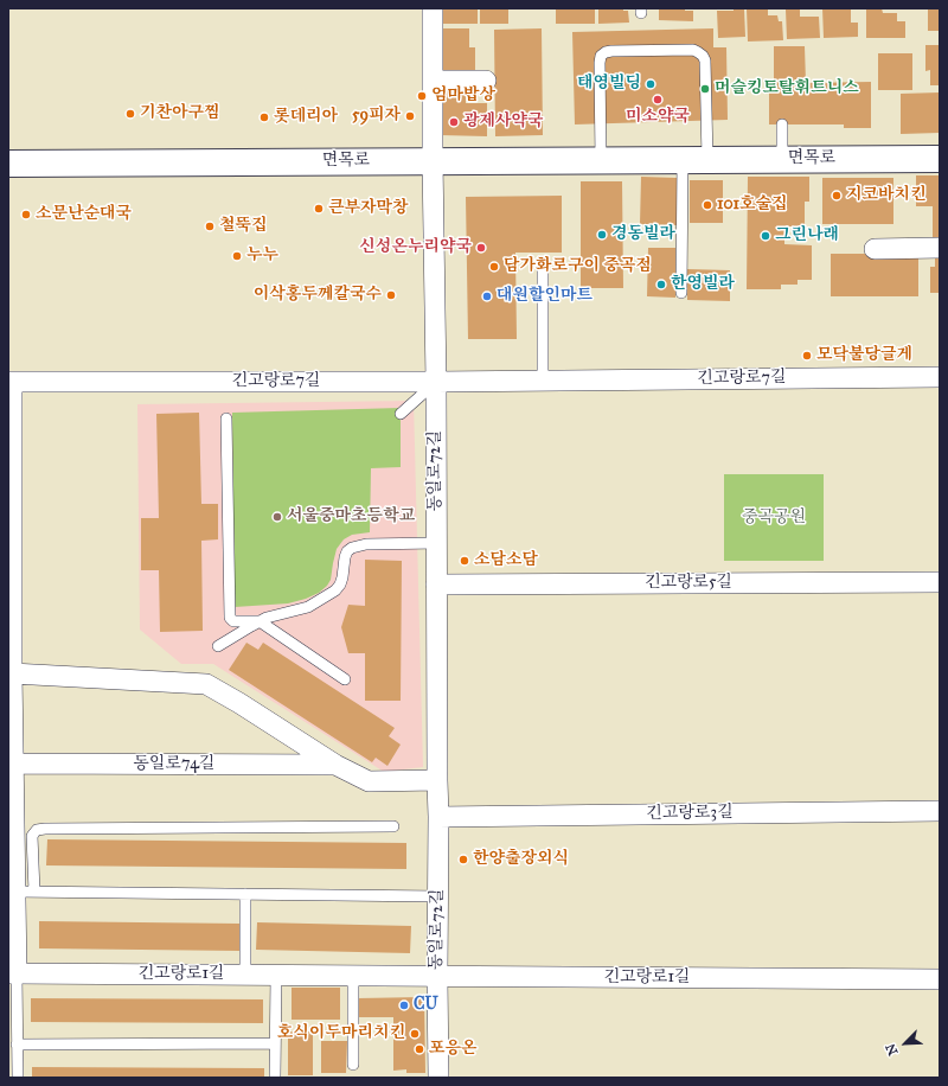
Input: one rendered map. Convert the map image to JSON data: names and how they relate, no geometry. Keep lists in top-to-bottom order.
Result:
{
  "streets": {
    "street": [
      "면목로",
      "긴고랑로7길",
      "동일로72길",
      "긴고랑로5길",
      "동일로74길",
      "긴고랑로3길",
      "긴고랑로1길"
    ]
  },
  "crossings": [
    ["면목로", "동일로72길"],
    ["긴고랑로7길", "동일로72길"],
    ["동일로72길", "긴고랑로5길"],
    ["동일로72길", "긴고랑로3길"],
    ["동일로72길", "긴고랑로1길"]
  ],
  "parks": ["중곡공원"],
  "places": [
    "태영빌딩",
    "머슬킹토탈휘트니스",
    "엄마밥상",
    "미소약국",
    "기찬아구찜",
    "59피자",
    "롯데리아",
    "광제사약국",
    "지코바치킨",
    "101호술집",
    "큰부자막창",
    "소문난순대국",
    "철뚝집",
    "경동빌라",
    "그린나래",
    "신성온누리약국",
    "누누",
    "담가화로구이 중곡점",
    "한영빌라",
    "이삭홍두께칼국수",
    "대원할인마트",
    "모닥불당글게",
    "서울중마초등학교",
    "소담소담",
    "한양출장외식",
    "CU",
    "호식이두마리치킨",
    "포응온"
  ],
  "north": "bottom left"
}
